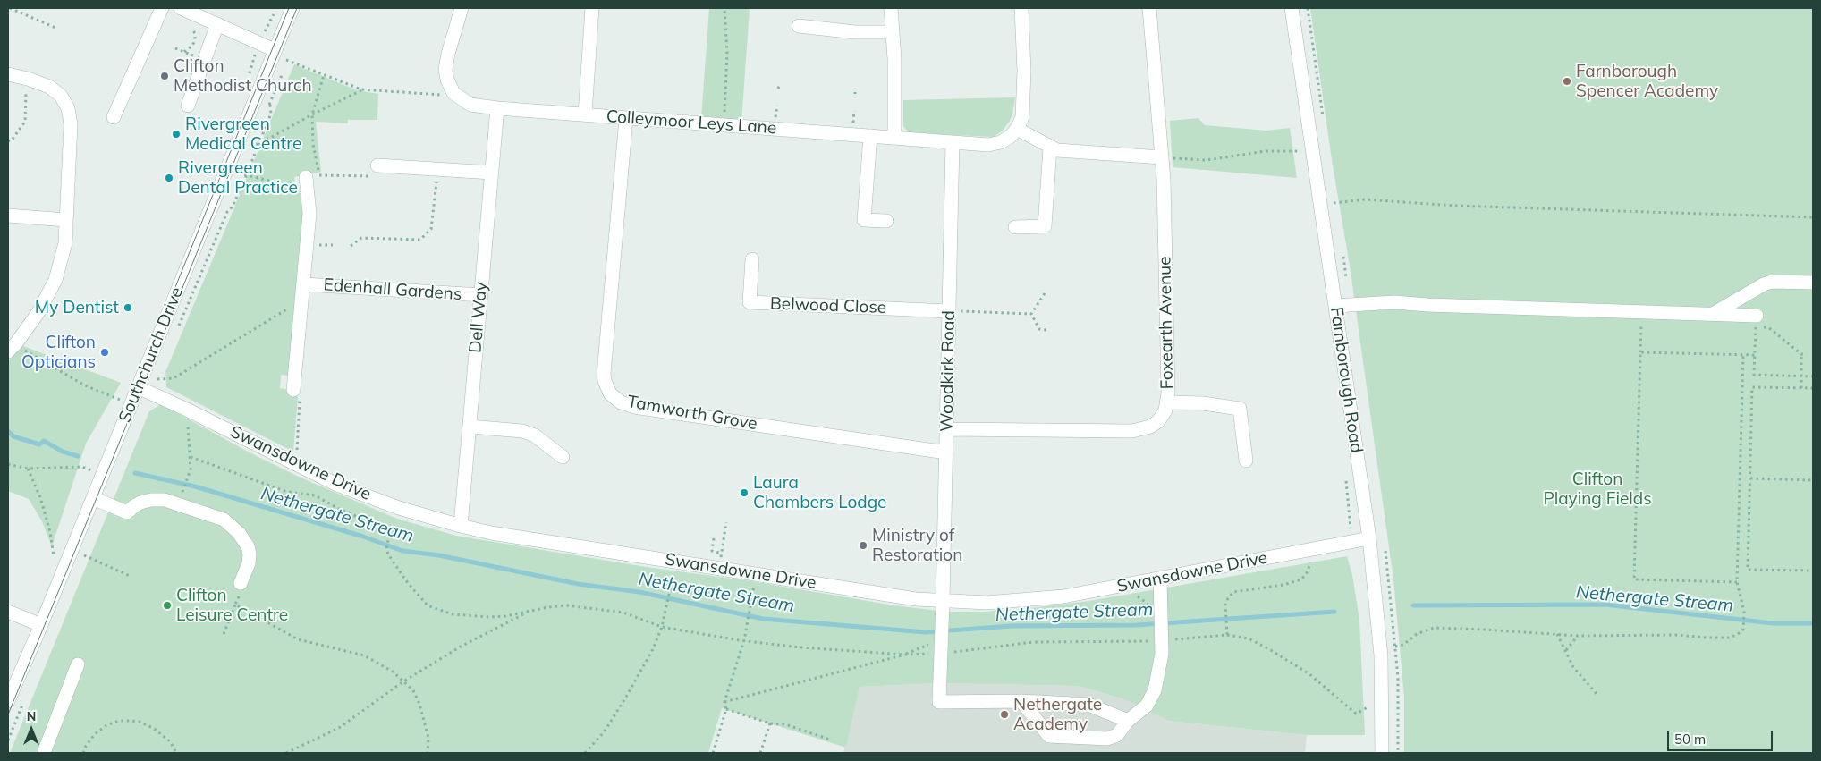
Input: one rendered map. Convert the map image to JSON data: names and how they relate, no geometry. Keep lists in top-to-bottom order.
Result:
{
  "streets": {
    "street": [
      "Colleymoor Leys Lane",
      "Edenhall Gardens",
      "Belwood Close",
      "Dell Way",
      "Foxearth Avenue",
      "Southchurch Drive",
      "Woodkirk Road",
      "Farnborough Road",
      "Tamworth Grove",
      "Swansdowne Drive"
    ]
  },
  "crossings": [
    ["Colleymoor Leys Lane", "Dell Way"],
    ["Colleymoor Leys Lane", "Woodkirk Road"],
    ["Colleymoor Leys Lane", "Tamworth Grove"],
    ["Edenhall Gardens", "Dell Way"],
    ["Belwood Close", "Woodkirk Road"],
    ["Dell Way", "Swansdowne Drive"],
    ["Foxearth Avenue", "Woodkirk Road"],
    ["Southchurch Drive", "Swansdowne Drive"],
    ["Woodkirk Road", "Tamworth Grove"],
    ["Woodkirk Road", "Swansdowne Drive"],
    ["Farnborough Road", "Swansdowne Drive"]
  ],
  "water": ["Nethergate Stream"],
  "parks": ["Clifton Playing Fields"],
  "places": [
    "Clifton Methodist Church",
    "Farnborough Spencer Academy",
    "Rivergreen Medical Centre",
    "Rivergreen Dental Practice",
    "My Dentist",
    "Clifton Opticians",
    "Laura Chambers Lodge",
    "Ministry of Restoration",
    "Clifton Leisure Centre",
    "Nethergate Academy"
  ],
  "scale_bar": "50 m",
  "north": "top"
}
